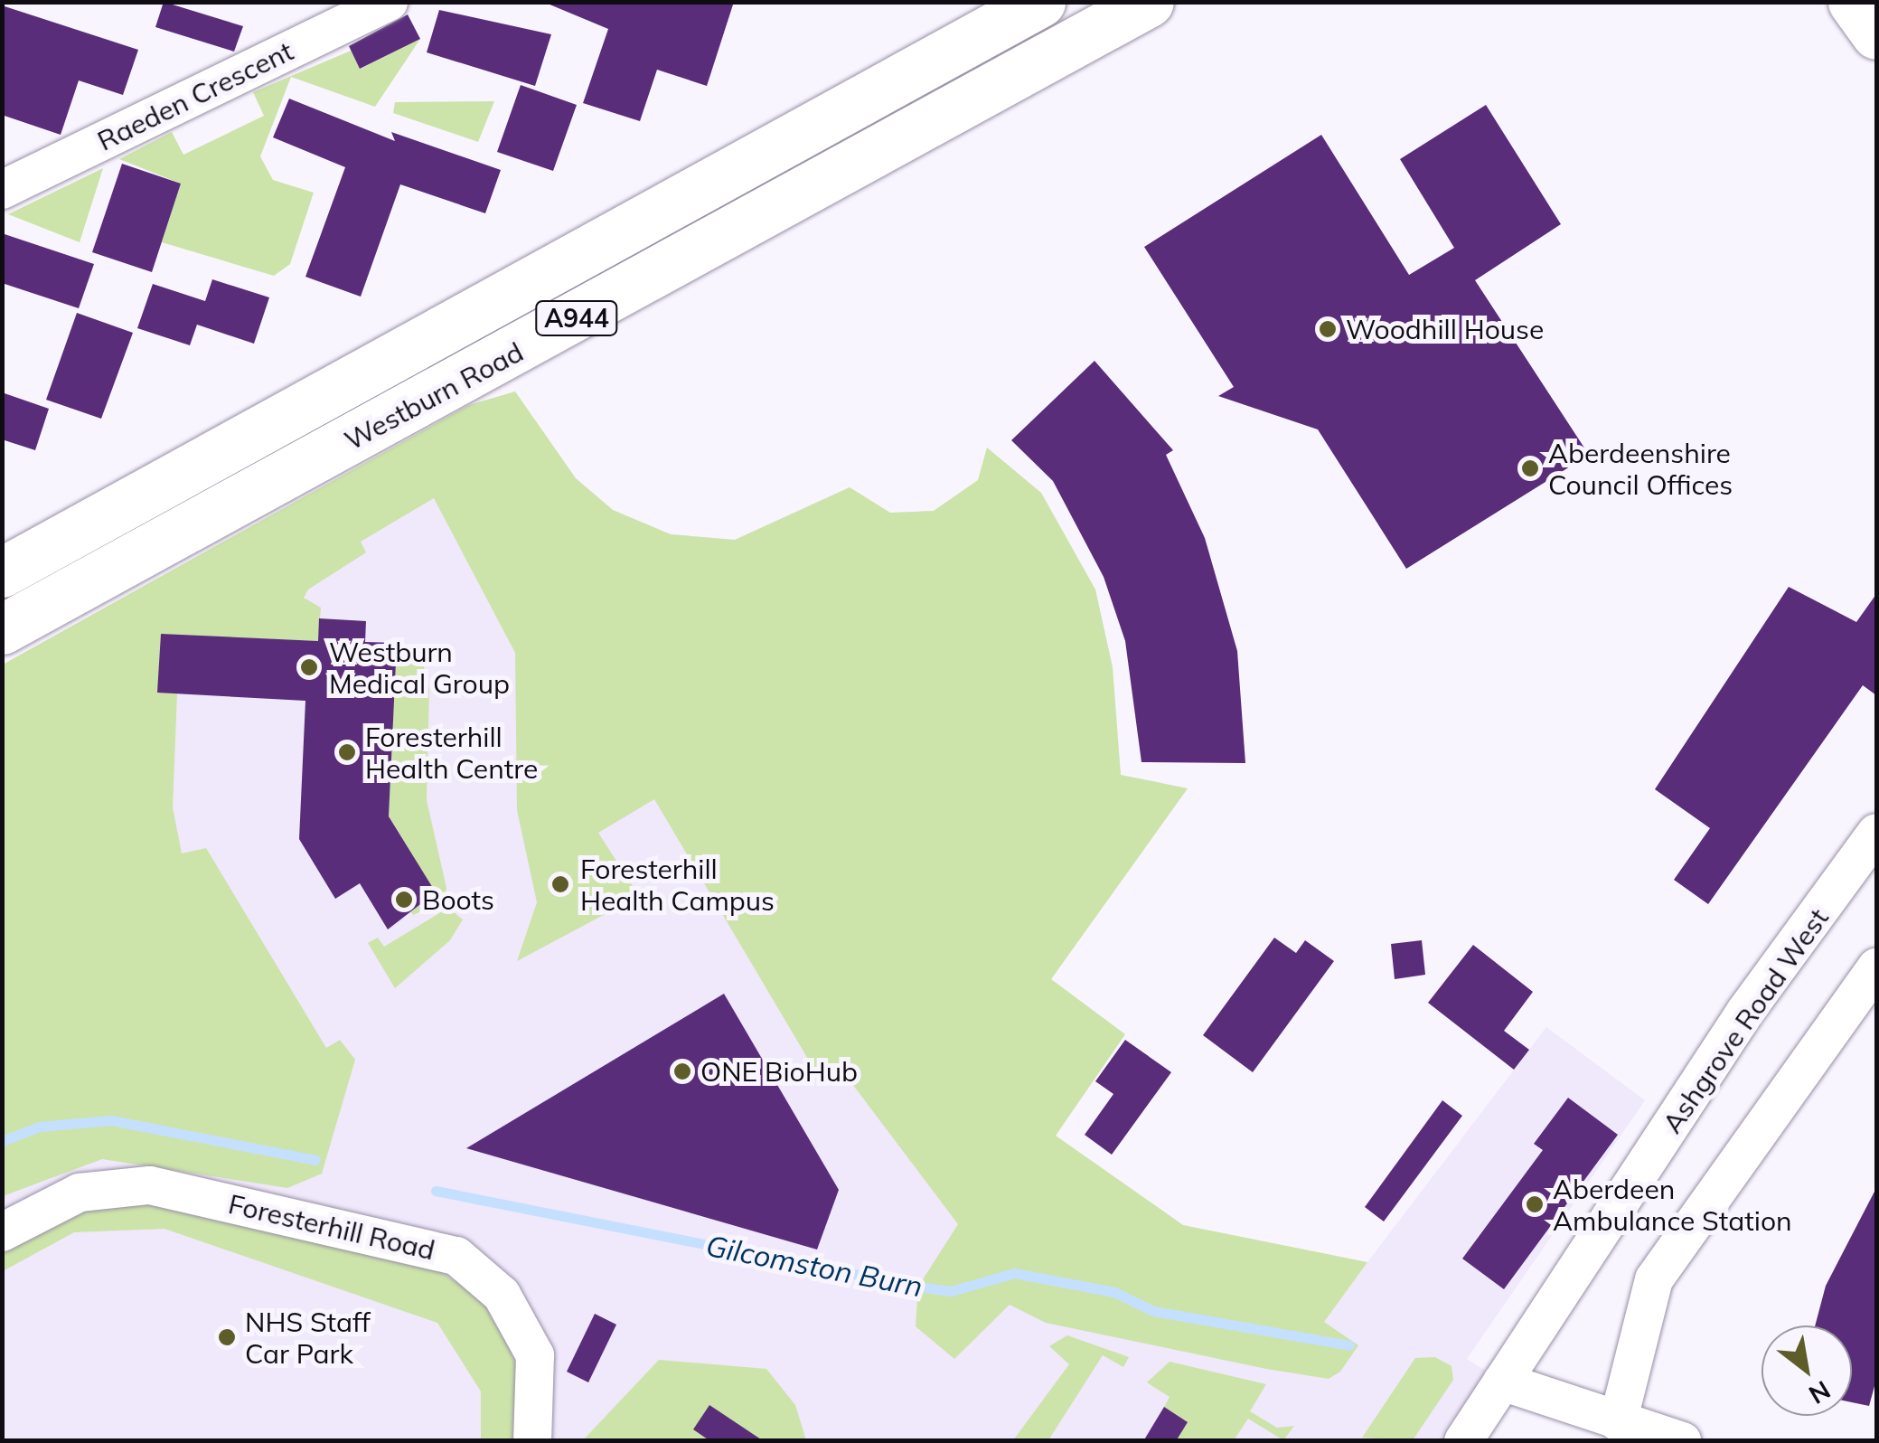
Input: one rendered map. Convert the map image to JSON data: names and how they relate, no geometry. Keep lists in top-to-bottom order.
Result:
{
  "streets": {
    "main road": ["A944", "Westburn Road"],
    "street": ["Raeden Crescent", "Ashgrove Road West", "Foresterhill Road"]
  },
  "water": ["Gilcomston Burn"],
  "places": [
    "Woodhill House",
    "Aberdeenshire Council Offices",
    "Westburn Medical Group",
    "Foresterhill Health Centre",
    "Foresterhill Health Campus",
    "Boots",
    "ONE BioHub",
    "Aberdeen Ambulance Station",
    "NHS Staff Car Park"
  ],
  "north": "bottom right"
}
